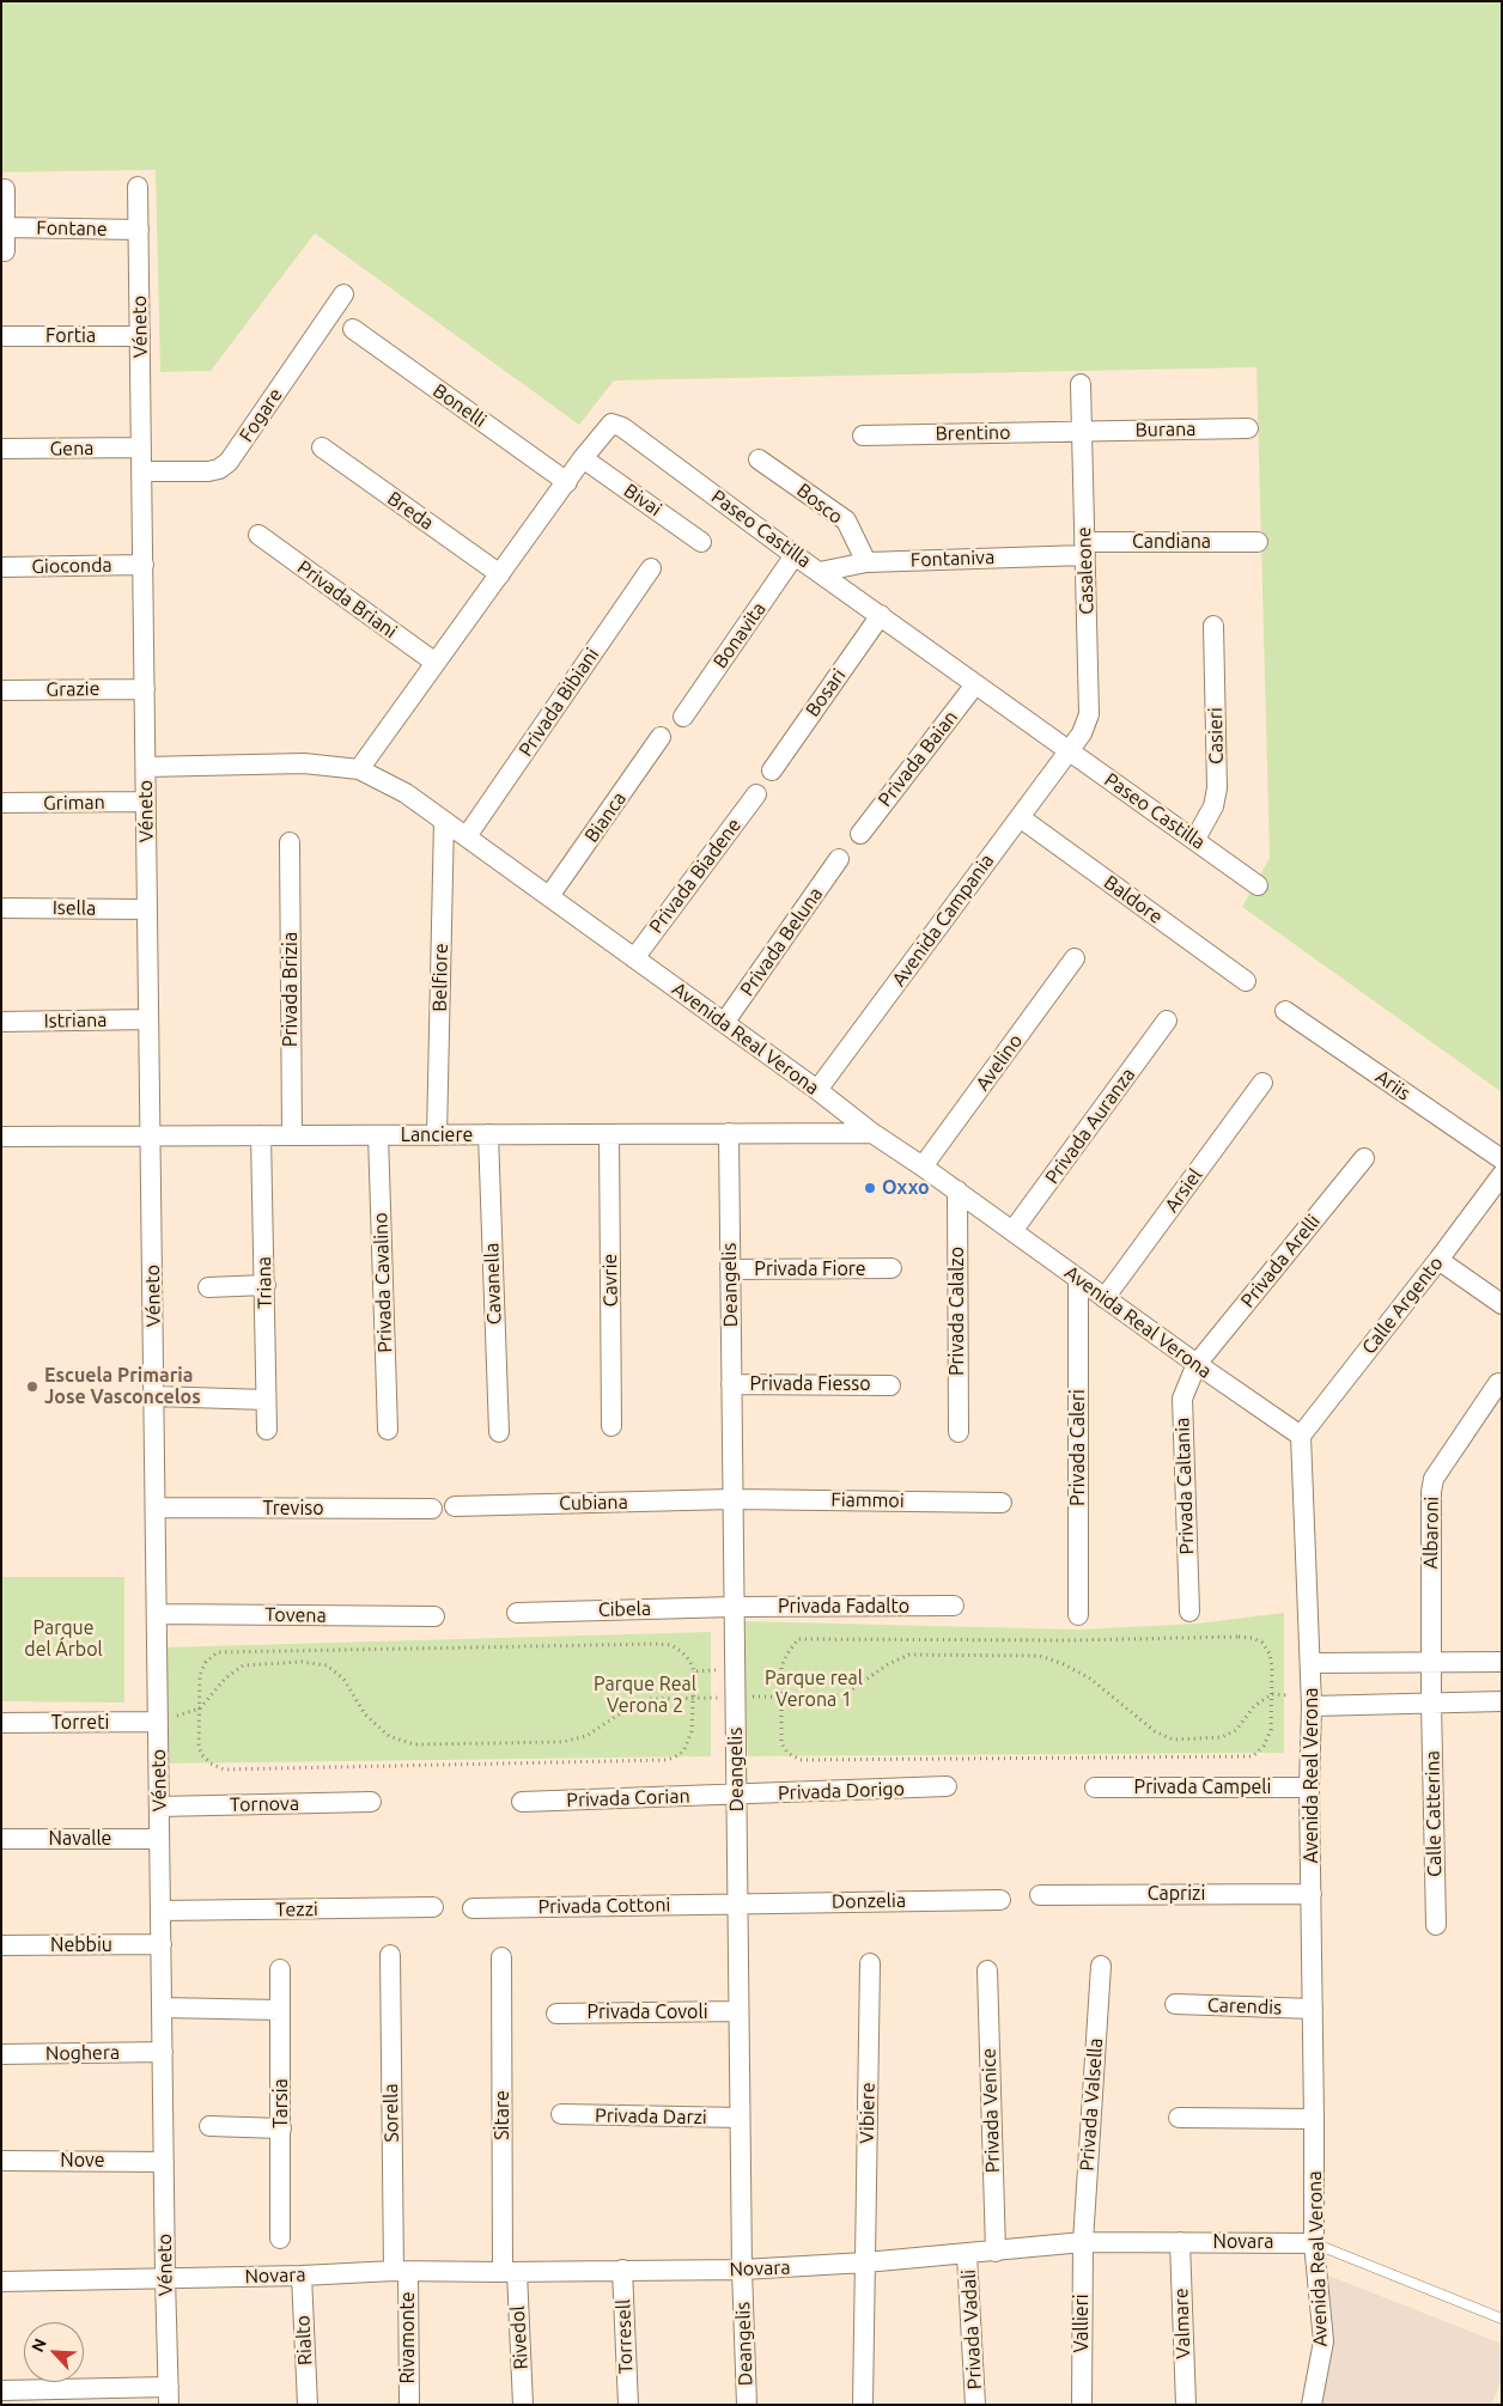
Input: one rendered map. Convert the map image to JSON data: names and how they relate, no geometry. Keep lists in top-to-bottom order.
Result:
{
  "streets": {
    "street": [
      "Fontane",
      "Véneto",
      "Fortia",
      "Bonelli",
      "Fogare",
      "Burana",
      "Brentino",
      "Gena",
      "Bivai",
      "Bosco",
      "Breda",
      "Paseo Castilla",
      "Candiana",
      "Fontaniva",
      "Gioconda",
      "Casaleone",
      "Privada Briani",
      "Bonavita",
      "Grazie",
      "Bosari",
      "Privada Bibiani",
      "Casieri",
      "Privada Baian",
      "Griman",
      "Bianca",
      "Privada Biadene",
      "Baldore",
      "Isella",
      "Avenida Campania",
      "Privada Beluna",
      "Belfiore",
      "Privada Brizia",
      "Istriana",
      "Avenida Real Verona",
      "Avelino",
      "Ariis",
      "Privada Auranza",
      "Lanciere",
      "Arsiel",
      "Privada Arelli",
      "Privada Fiore",
      "Cavrie",
      "Triana",
      "Privada Cavalino",
      "Cavanella",
      "Deangelis",
      "Calle Argento",
      "Privada Calalzo",
      "Privada Fiesso",
      "Privada Caleri",
      "Privada Caltania",
      "Fiammoi",
      "Cubiana",
      "Treviso",
      "Albaroni",
      "Privada Fadalto",
      "Cibela",
      "Tovena",
      "Torreti",
      "Privada Campeli",
      "Privada Dorigo",
      "Privada Corian",
      "Tornova",
      "Calle Catterina",
      "Navalle",
      "Caprizi",
      "Donzelia",
      "Privada Cottoni",
      "Tezzi",
      "Nebbiu",
      "Carendis",
      "Privada Covoli",
      "Noghera",
      "Tarsia",
      "Privada Valsella",
      "Privada Venice",
      "Sorella",
      "Vibiere",
      "Sitare",
      "Privada Darzi",
      "Nove",
      "Novara",
      "Vallieri",
      "Valmare",
      "Privada Vadali",
      "Torresell",
      "Rivamonte",
      "Rivedol",
      "Rialto"
    ]
  },
  "crossings": [
    ["Fontane", "Véneto"],
    ["Véneto", "Fortia"],
    ["Véneto", "Fogare"],
    ["Véneto", "Gena"],
    ["Véneto", "Gioconda"],
    ["Véneto", "Grazie"],
    ["Véneto", "Griman"],
    ["Véneto", "Isella"],
    ["Véneto", "Istriana"],
    ["Véneto", "Avenida Real Verona"],
    ["Véneto", "Lanciere"],
    ["Véneto", "Treviso"],
    ["Véneto", "Tovena"],
    ["Véneto", "Torreti"],
    ["Véneto", "Tornova"],
    ["Véneto", "Navalle"],
    ["Véneto", "Tezzi"],
    ["Véneto", "Nebbiu"],
    ["Véneto", "Noghera"],
    ["Véneto", "Nove"],
    ["Véneto", "Novara"],
    ["Bonelli", "Paseo Castilla"],
    ["Burana", "Brentino"],
    ["Burana", "Casaleone"],
    ["Brentino", "Casaleone"],
    ["Bivai", "Paseo Castilla"],
    ["Bosco", "Fontaniva"],
    ["Breda", "Paseo Castilla"],
    ["Paseo Castilla", "Fontaniva"],
    ["Paseo Castilla", "Casaleone"],
    ["Paseo Castilla", "Privada Briani"],
    ["Paseo Castilla", "Bonavita"],
    ["Paseo Castilla", "Bosari"],
    ["Paseo Castilla", "Casieri"],
    ["Paseo Castilla", "Privada Baian"],
    ["Paseo Castilla", "Avenida Campania"],
    ["Paseo Castilla", "Avenida Real Verona"],
    ["Candiana", "Fontaniva"],
    ["Candiana", "Casaleone"],
    ["Fontaniva", "Casaleone"],
    ["Casaleone", "Avenida Campania"],
    ["Privada Bibiani", "Avenida Real Verona"],
    ["Bianca", "Avenida Real Verona"],
    ["Privada Biadene", "Avenida Real Verona"],
    ["Baldore", "Avenida Campania"],
    ["Avenida Campania", "Avenida Real Verona"],
    ["Privada Beluna", "Avenida Real Verona"],
    ["Belfiore", "Avenida Real Verona"],
    ["Belfiore", "Lanciere"],
    ["Privada Brizia", "Lanciere"],
    ["Avenida Real Verona", "Avelino"],
    ["Avenida Real Verona", "Privada Auranza"],
    ["Avenida Real Verona", "Lanciere"],
    ["Avenida Real Verona", "Arsiel"],
    ["Avenida Real Verona", "Privada Arelli"],
    ["Avenida Real Verona", "Calle Argento"],
    ["Avenida Real Verona", "Privada Calalzo"],
    ["Avenida Real Verona", "Privada Caleri"],
    ["Avenida Real Verona", "Privada Caltania"],
    ["Avenida Real Verona", "Privada Campeli"],
    ["Avenida Real Verona", "Caprizi"],
    ["Avenida Real Verona", "Carendis"],
    ["Avenida Real Verona", "Novara"],
    ["Lanciere", "Cavrie"],
    ["Lanciere", "Triana"],
    ["Lanciere", "Privada Cavalino"],
    ["Lanciere", "Cavanella"],
    ["Lanciere", "Deangelis"],
    ["Privada Arelli", "Privada Caltania"],
    ["Privada Fiore", "Deangelis"],
    ["Deangelis", "Privada Fiesso"],
    ["Deangelis", "Fiammoi"],
    ["Deangelis", "Cubiana"],
    ["Deangelis", "Privada Fadalto"],
    ["Deangelis", "Cibela"],
    ["Deangelis", "Privada Dorigo"],
    ["Deangelis", "Privada Corian"],
    ["Deangelis", "Donzelia"],
    ["Deangelis", "Privada Cottoni"],
    ["Deangelis", "Privada Covoli"],
    ["Deangelis", "Privada Darzi"],
    ["Deangelis", "Novara"],
    ["Fiammoi", "Cubiana"],
    ["Albaroni", "Calle Catterina"],
    ["Privada Fadalto", "Cibela"],
    ["Privada Dorigo", "Privada Corian"],
    ["Donzelia", "Privada Cottoni"],
    ["Privada Valsella", "Novara"],
    ["Privada Valsella", "Vallieri"],
    ["Privada Venice", "Novara"],
    ["Sorella", "Novara"],
    ["Sorella", "Rivamonte"],
    ["Vibiere", "Novara"],
    ["Sitare", "Novara"],
    ["Sitare", "Rivedol"],
    ["Novara", "Vallieri"],
    ["Novara", "Valmare"],
    ["Novara", "Privada Vadali"],
    ["Novara", "Torresell"],
    ["Novara", "Rivamonte"],
    ["Novara", "Rivedol"],
    ["Novara", "Rialto"]
  ],
  "parks": ["Parque del Árbol", "Parque real Verona 1", "Parque Real Verona 2"],
  "places": ["Oxxo", "Escuela Primaria Jose Vasconcelos"],
  "north": "top left"
}
